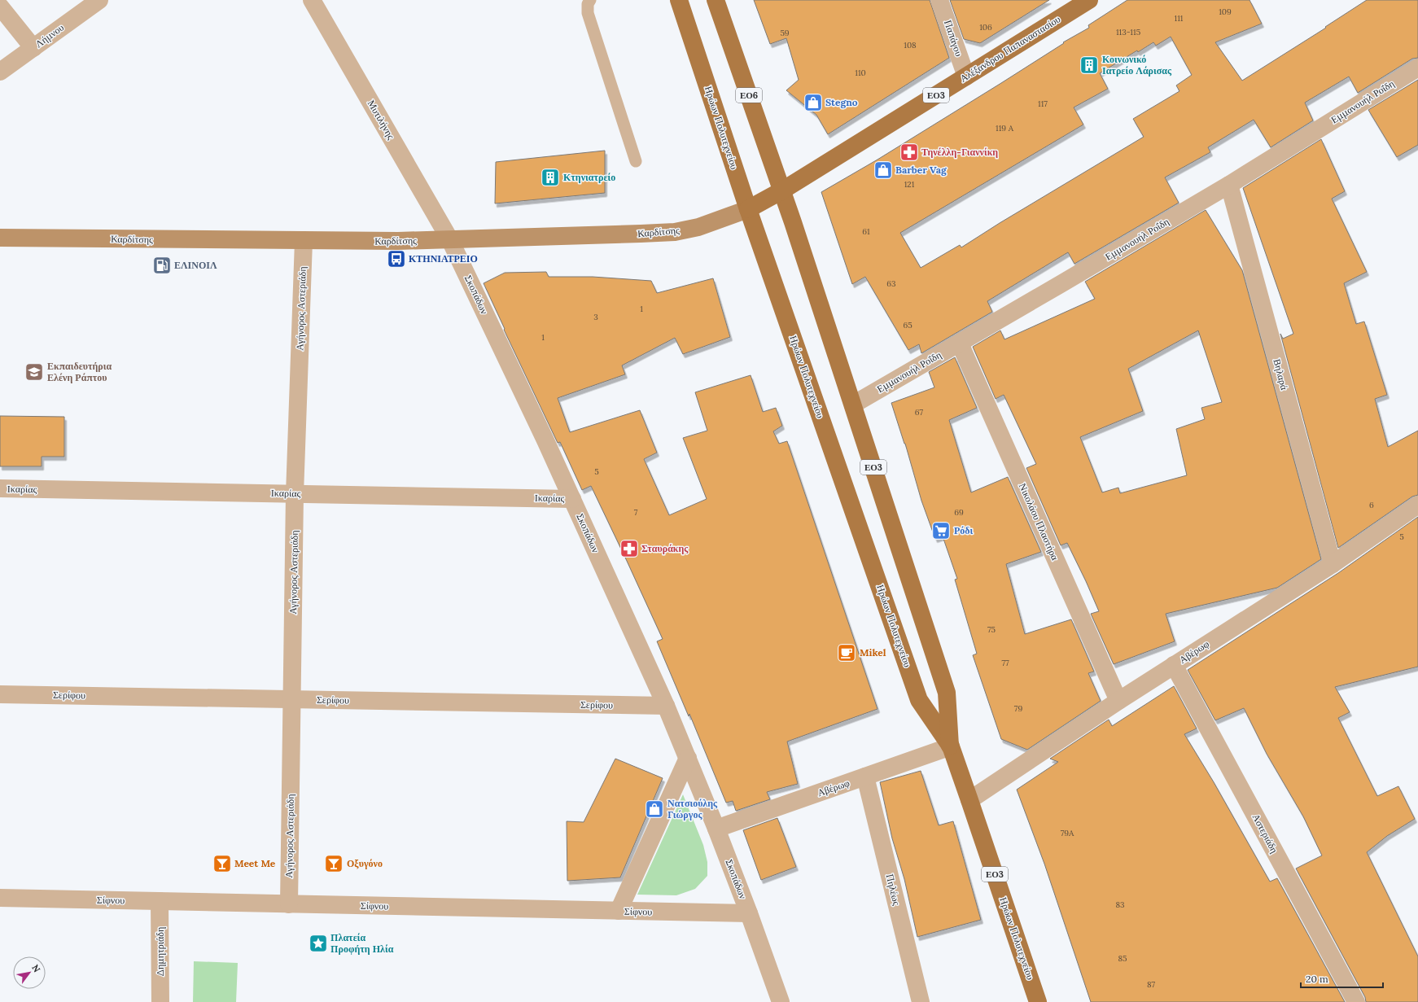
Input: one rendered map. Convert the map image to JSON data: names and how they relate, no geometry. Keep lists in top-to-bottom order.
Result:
{
  "streets": {
    "main road": [
      "Αλέξανδρου Παπαναστασίου",
      "ΕΟ6",
      "ΕΟ3",
      "Ηρώων Πολυτεχνείου",
      "Καρδίτσης"
    ],
    "street": [
      "Λήμνου",
      "Παπάγου",
      "Εμμανουήλ Ροΐδη",
      "Μυτιλήνης",
      "Σκοπάδων",
      "Αγήνορος Αστεριάδη",
      "Βηλαρά",
      "Ικαρίας",
      "Νικολάου Πλαστήρα",
      "Αβέρωφ",
      "Σερίφου",
      "Αστεριάδη",
      "Πηλέως",
      "Σίφνου",
      "Δημητριάδη"
    ]
  },
  "crossings": [
    ["Παπάγου", "Αλέξανδρου Παπαναστασίου"],
    ["Αλέξανδρου Παπαναστασίου", "Ηρώων Πολυτεχνείου"],
    ["Αλέξανδρου Παπαναστασίου", "Καρδίτσης"],
    ["Εμμανουήλ Ροΐδη", "Ηρώων Πολυτεχνείου"],
    ["Εμμανουήλ Ροΐδη", "Βηλαρά"],
    ["Εμμανουήλ Ροΐδη", "Νικολάου Πλαστήρα"],
    ["Μυτιλήνης", "Καρδίτσης"],
    ["Μυτιλήνης", "Σκοπάδων"],
    ["Ηρώων Πολυτεχνείου", "Καρδίτσης"],
    ["Ηρώων Πολυτεχνείου", "Αβέρωφ"],
    ["Καρδίτσης", "Σκοπάδων"],
    ["Καρδίτσης", "Αγήνορος Αστεριάδη"],
    ["Σκοπάδων", "Ικαρίας"],
    ["Σκοπάδων", "Αβέρωφ"],
    ["Σκοπάδων", "Σερίφου"],
    ["Σκοπάδων", "Σίφνου"],
    ["Αγήνορος Αστεριάδη", "Ικαρίας"],
    ["Αγήνορος Αστεριάδη", "Σερίφου"],
    ["Αγήνορος Αστεριάδη", "Σίφνου"],
    ["Βηλαρά", "Αβέρωφ"],
    ["Νικολάου Πλαστήρα", "Αβέρωφ"],
    ["Αβέρωφ", "Αστεριάδη"],
    ["Αβέρωφ", "Πηλέως"],
    ["Σίφνου", "Δημητριάδη"]
  ],
  "places": {
    "building": ["Κοινωνικό Ιατρείο Λάρισας", "Κτηνιατρείο"],
    "shop": ["Stegno", "Barber Vag", "Νατσιούλης Γιώργος"],
    "pharmacy": ["Τηνέλλη-Γιαννίκη", "Σταυράκης"],
    "bus stop": ["ΚΤΗΝΙΑΤΡΕΙΟ"],
    "fuel station": ["ΕΛΙΝΟΙΛ"],
    "school or university": ["Εκπαιδευτήρια Ελένη Ράπτου"],
    "supermarket": ["Ρόδι"],
    "cafe": ["Mikel"],
    "bar": ["Meet Me", "Οξυγόνο"],
    "place": ["Πλατεία Προφήτη Ηλία"]
  },
  "house_numbers": [
    "109",
    "111",
    "106",
    "113-115",
    "59",
    "108",
    "110",
    "117",
    "119 A",
    "121",
    "61",
    "63",
    "1",
    "3",
    "65",
    "1",
    "67",
    "5",
    "6",
    "7",
    "69",
    "5",
    "75",
    "77",
    "79",
    "79A",
    "83",
    "85",
    "87"
  ],
  "scale_bar": "20 m",
  "north": "top right"
}
